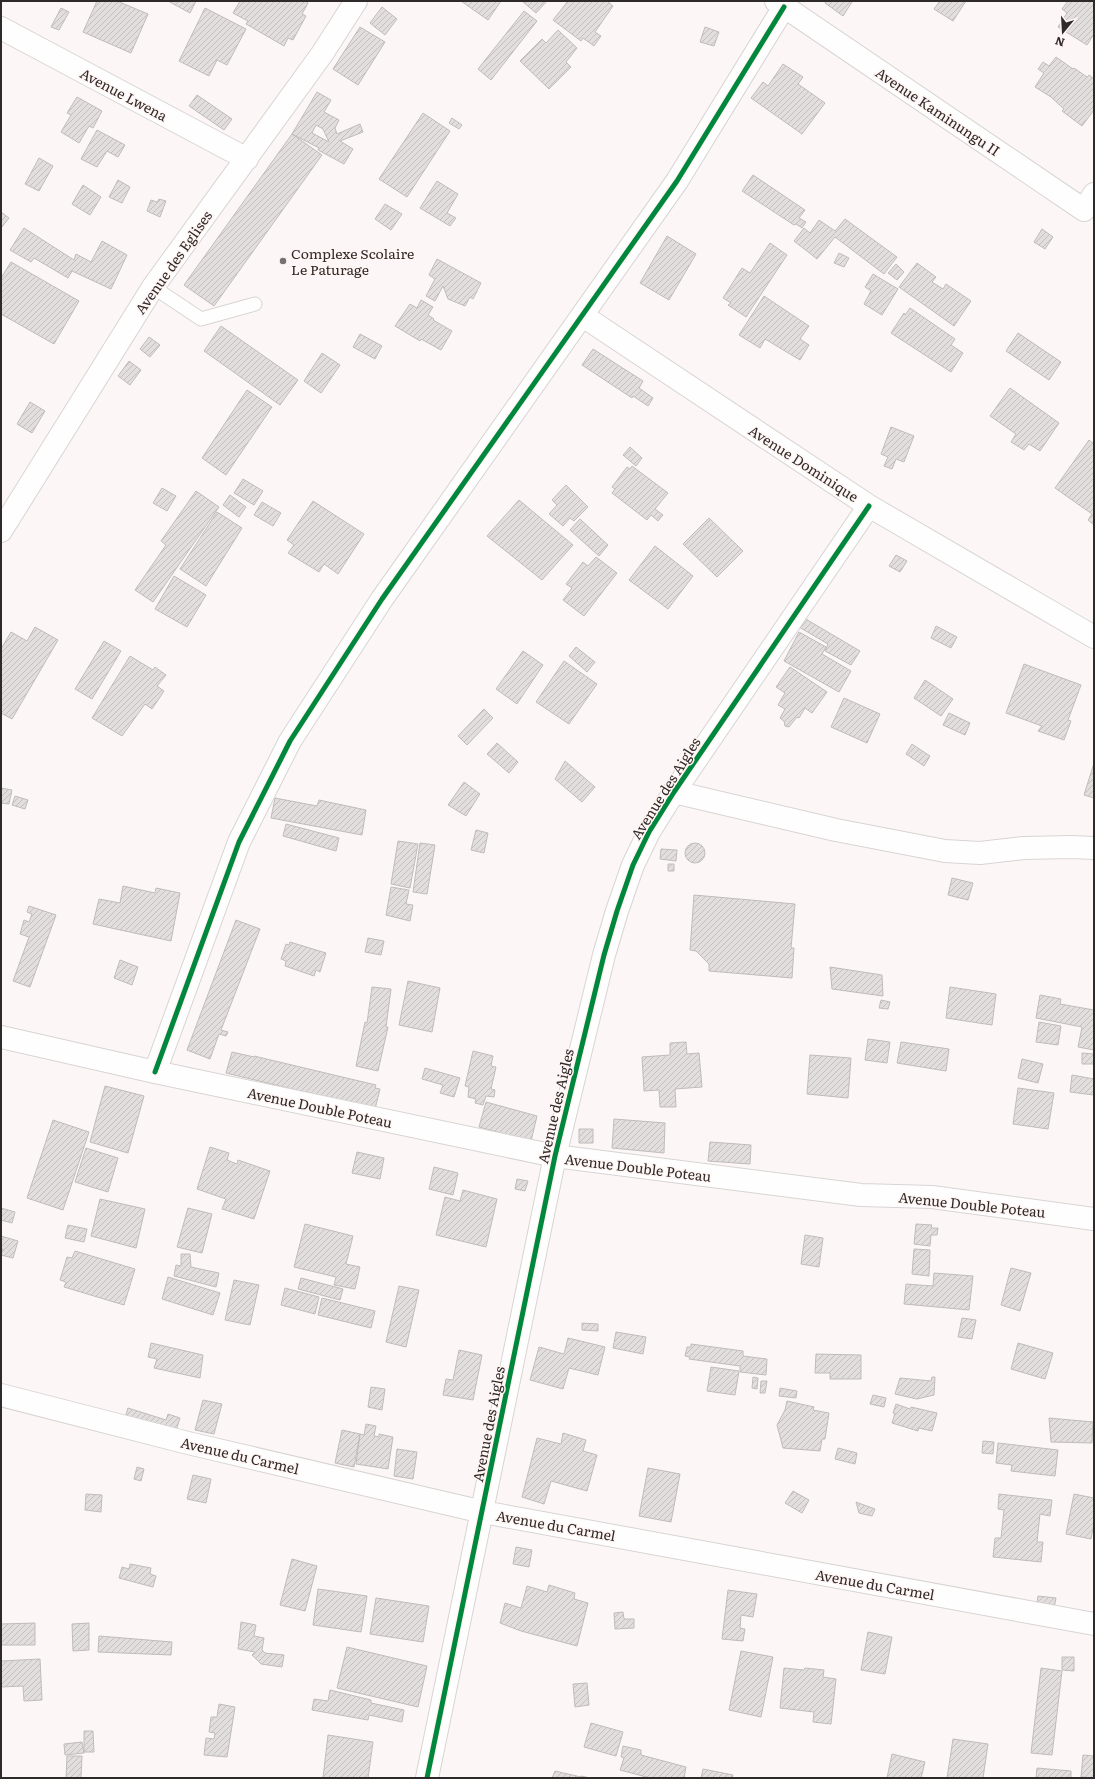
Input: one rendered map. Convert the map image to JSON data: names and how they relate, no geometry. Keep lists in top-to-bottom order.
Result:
{
  "streets": {
    "street": [
      "Avenue Lwena",
      "Avenue Kaminungu II",
      "Avenue des Eglises",
      "Avenue Dominique",
      "Avenue des Aigles",
      "Avenue Double Poteau",
      "Avenue du Carmel"
    ]
  },
  "crossings": [
    ["Avenue Lwena", "Avenue des Eglises"],
    ["Avenue Dominique", "Avenue des Aigles"],
    ["Avenue des Aigles", "Avenue Double Poteau"],
    ["Avenue des Aigles", "Avenue du Carmel"]
  ],
  "places": ["Complexe Scolaire Le Paturage"],
  "north": "bottom"
}
